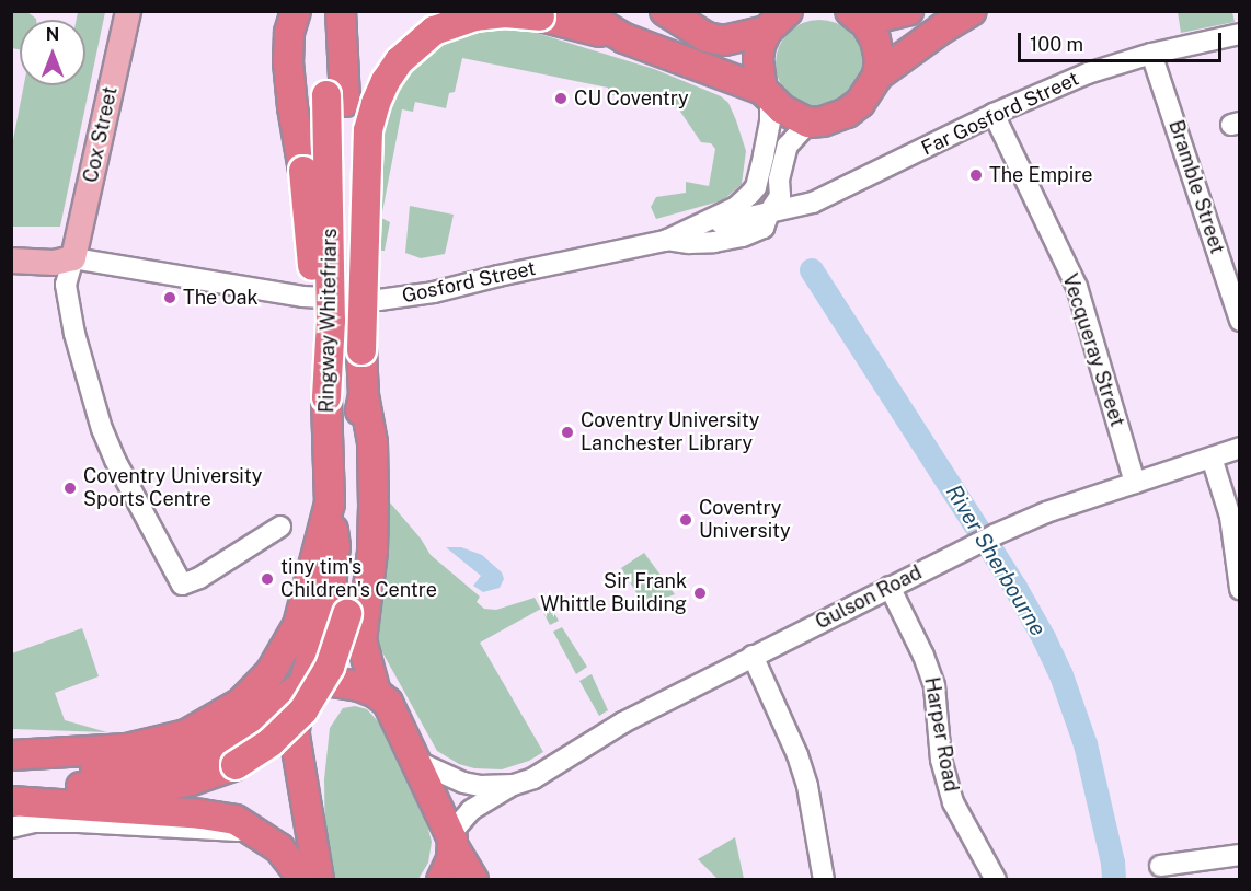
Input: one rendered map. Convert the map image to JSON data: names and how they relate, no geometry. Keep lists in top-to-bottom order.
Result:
{
  "streets": {
    "highway": ["Ringway Whitefriars"],
    "main road": ["Cox Street"],
    "street": [
      "Far Gosford Street",
      "Bramble Street",
      "Gosford Street",
      "Vecqueray Street",
      "Gulson Road",
      "Harper Road"
    ]
  },
  "crossings": [
    ["Far Gosford Street", "Bramble Street"],
    ["Far Gosford Street", "Gosford Street"],
    ["Far Gosford Street", "Vecqueray Street"],
    ["Cox Street", "Gosford Street"],
    ["Vecqueray Street", "Gulson Road"],
    ["Gulson Road", "Harper Road"]
  ],
  "water": ["River Sherbourne"],
  "places": [
    "CU Coventry",
    "The Empire",
    "The Oak",
    "Coventry University Lanchester Library",
    "Coventry University Sports Centre",
    "Coventry University",
    "tiny tim's Children's Centre",
    "Sir Frank Whittle Building"
  ],
  "scale_bar": "100 m",
  "north": "top"
}
